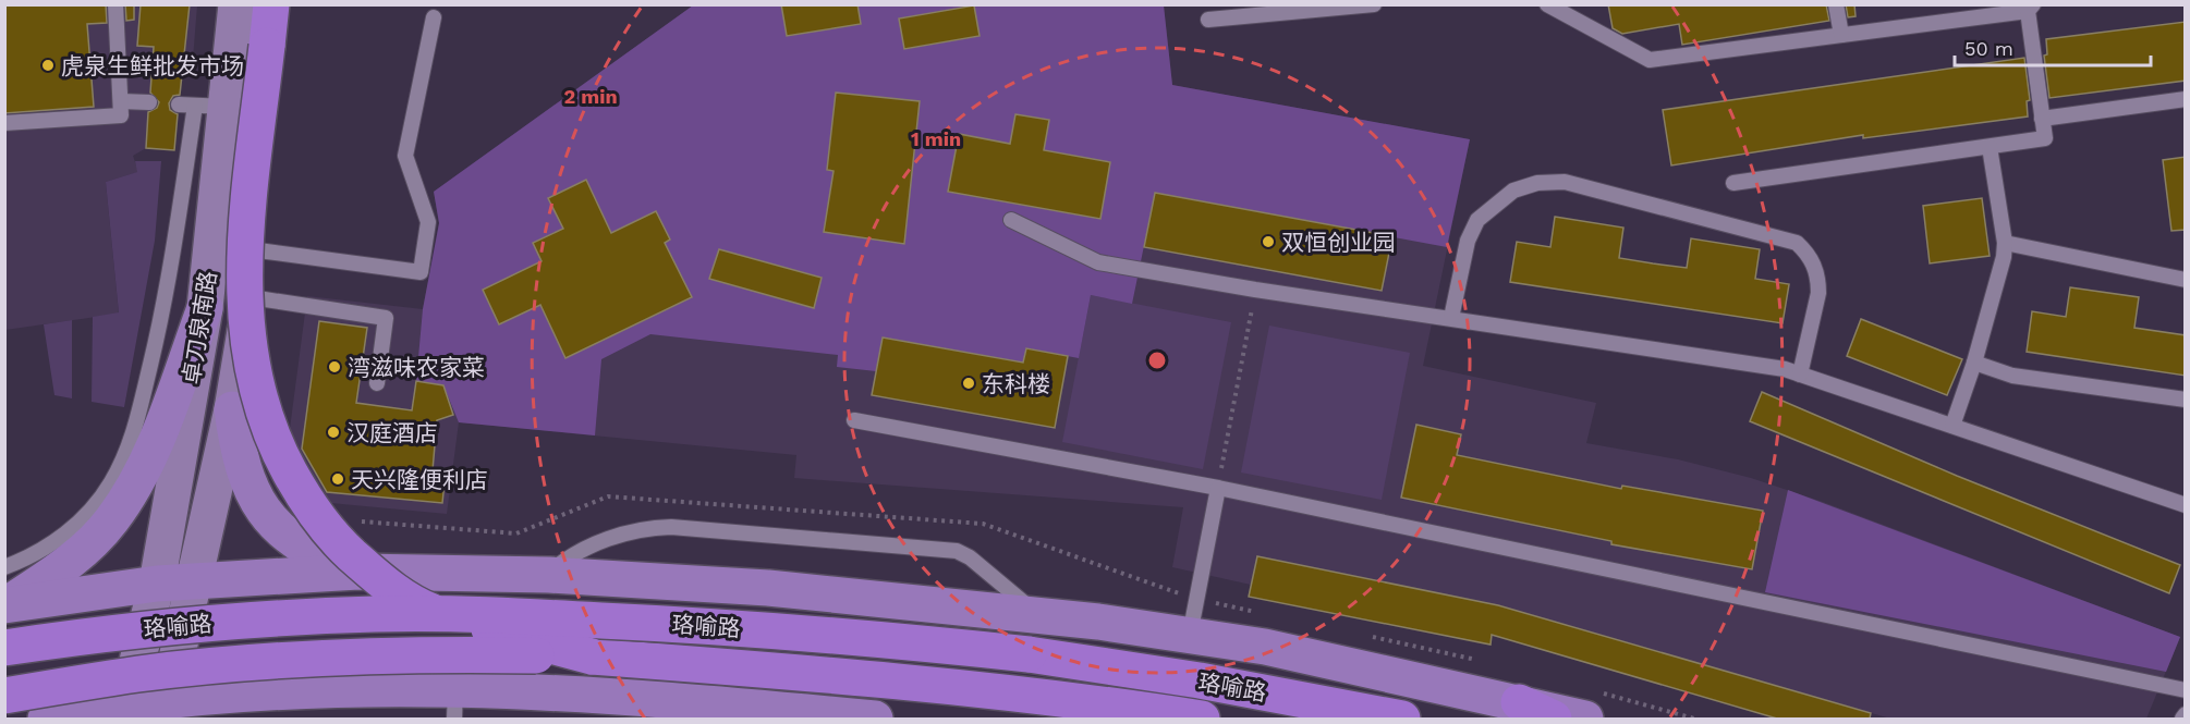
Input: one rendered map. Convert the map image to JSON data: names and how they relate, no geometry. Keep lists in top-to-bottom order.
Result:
{
  "streets": {
    "highway": ["珞喻路"],
    "main road": ["卓刀泉南路"]
  },
  "places": [
    "虎泉生鲜批发市场",
    "双恒创业园",
    "湾滋味农家菜",
    "东科楼",
    "汉庭酒店",
    "天兴隆便利店"
  ],
  "scale_bar": "50 m",
  "rings": ["2 min", "1 min"]
}
